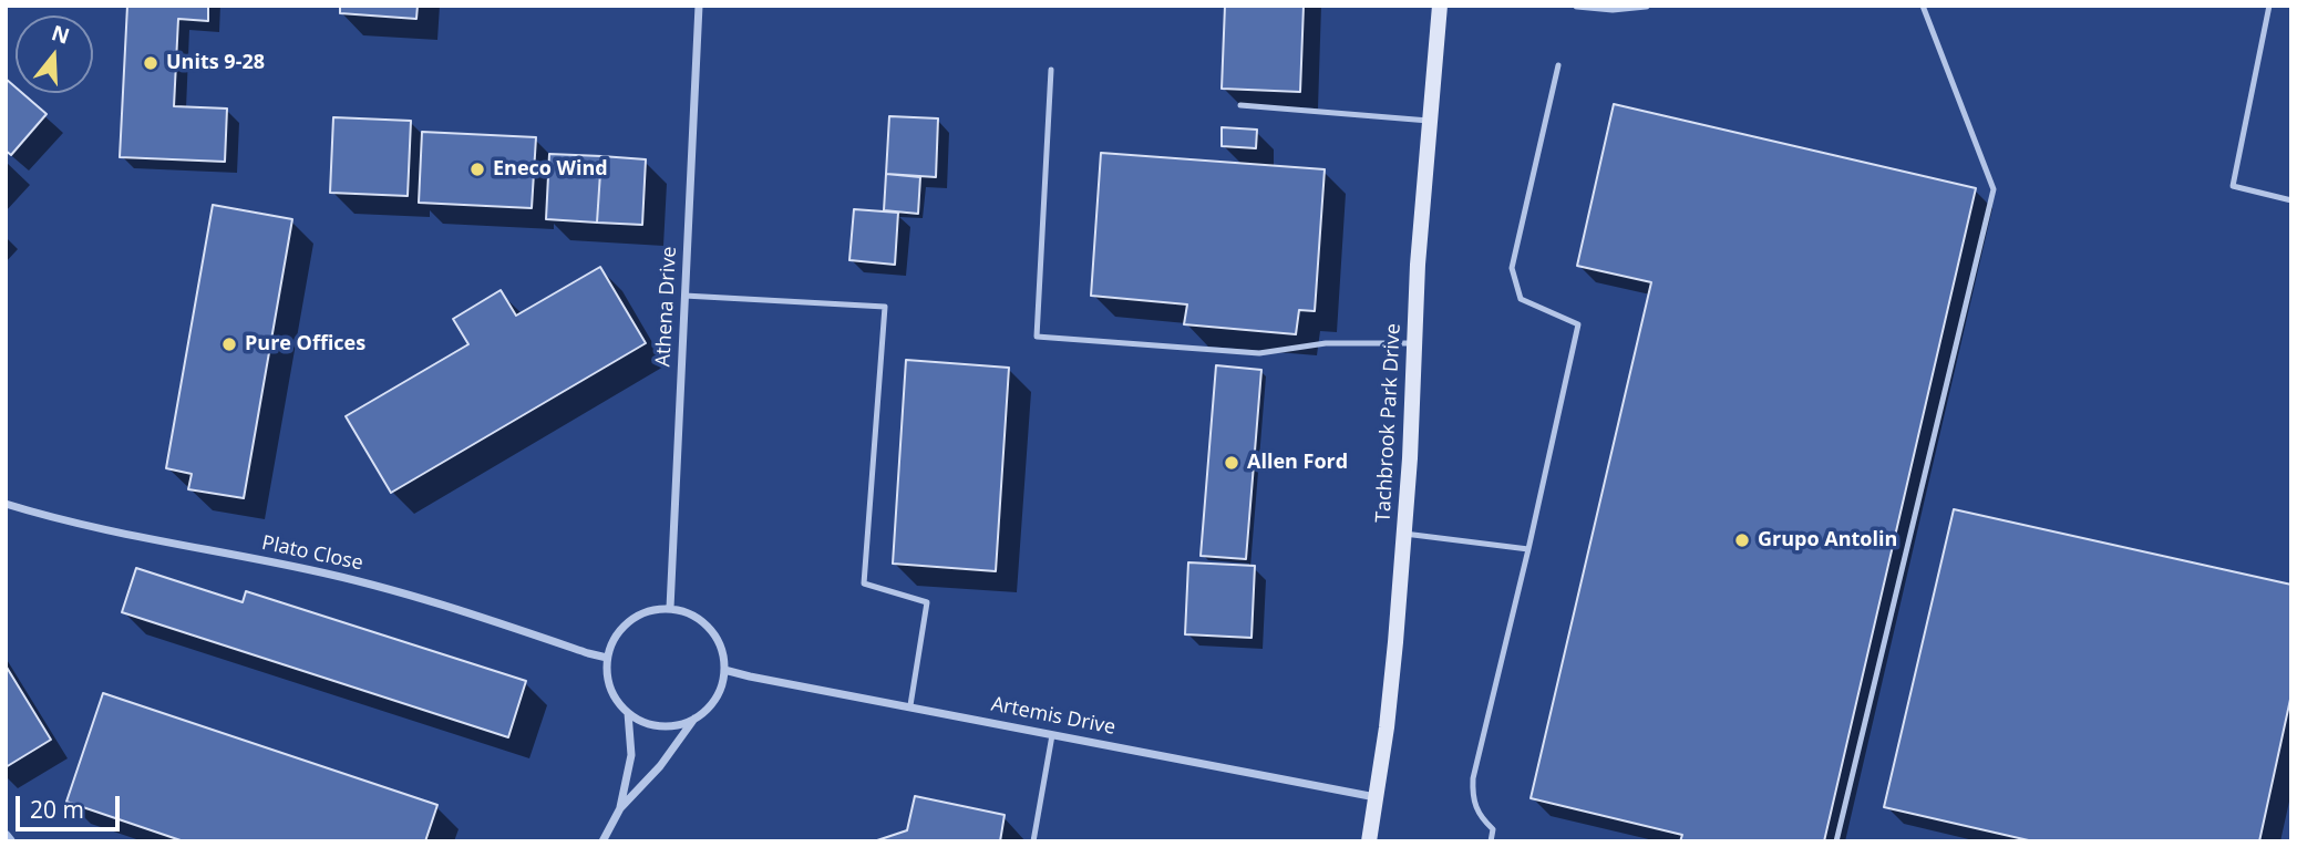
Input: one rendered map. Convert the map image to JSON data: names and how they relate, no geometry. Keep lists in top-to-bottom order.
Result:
{
  "streets": {
    "street": [
      "Athena Drive",
      "Tachbrook Park Drive",
      "Plato Close",
      "Artemis Drive"
    ]
  },
  "crossings": [
    ["Athena Drive", "Plato Close"],
    ["Athena Drive", "Artemis Drive"],
    ["Tachbrook Park Drive", "Artemis Drive"],
    ["Plato Close", "Artemis Drive"]
  ],
  "places": [
    "Units 9-28",
    "Eneco Wind",
    "Pure Offices",
    "Allen Ford",
    "Grupo Antolin"
  ],
  "scale_bar": "20 m",
  "north": "top"
}
